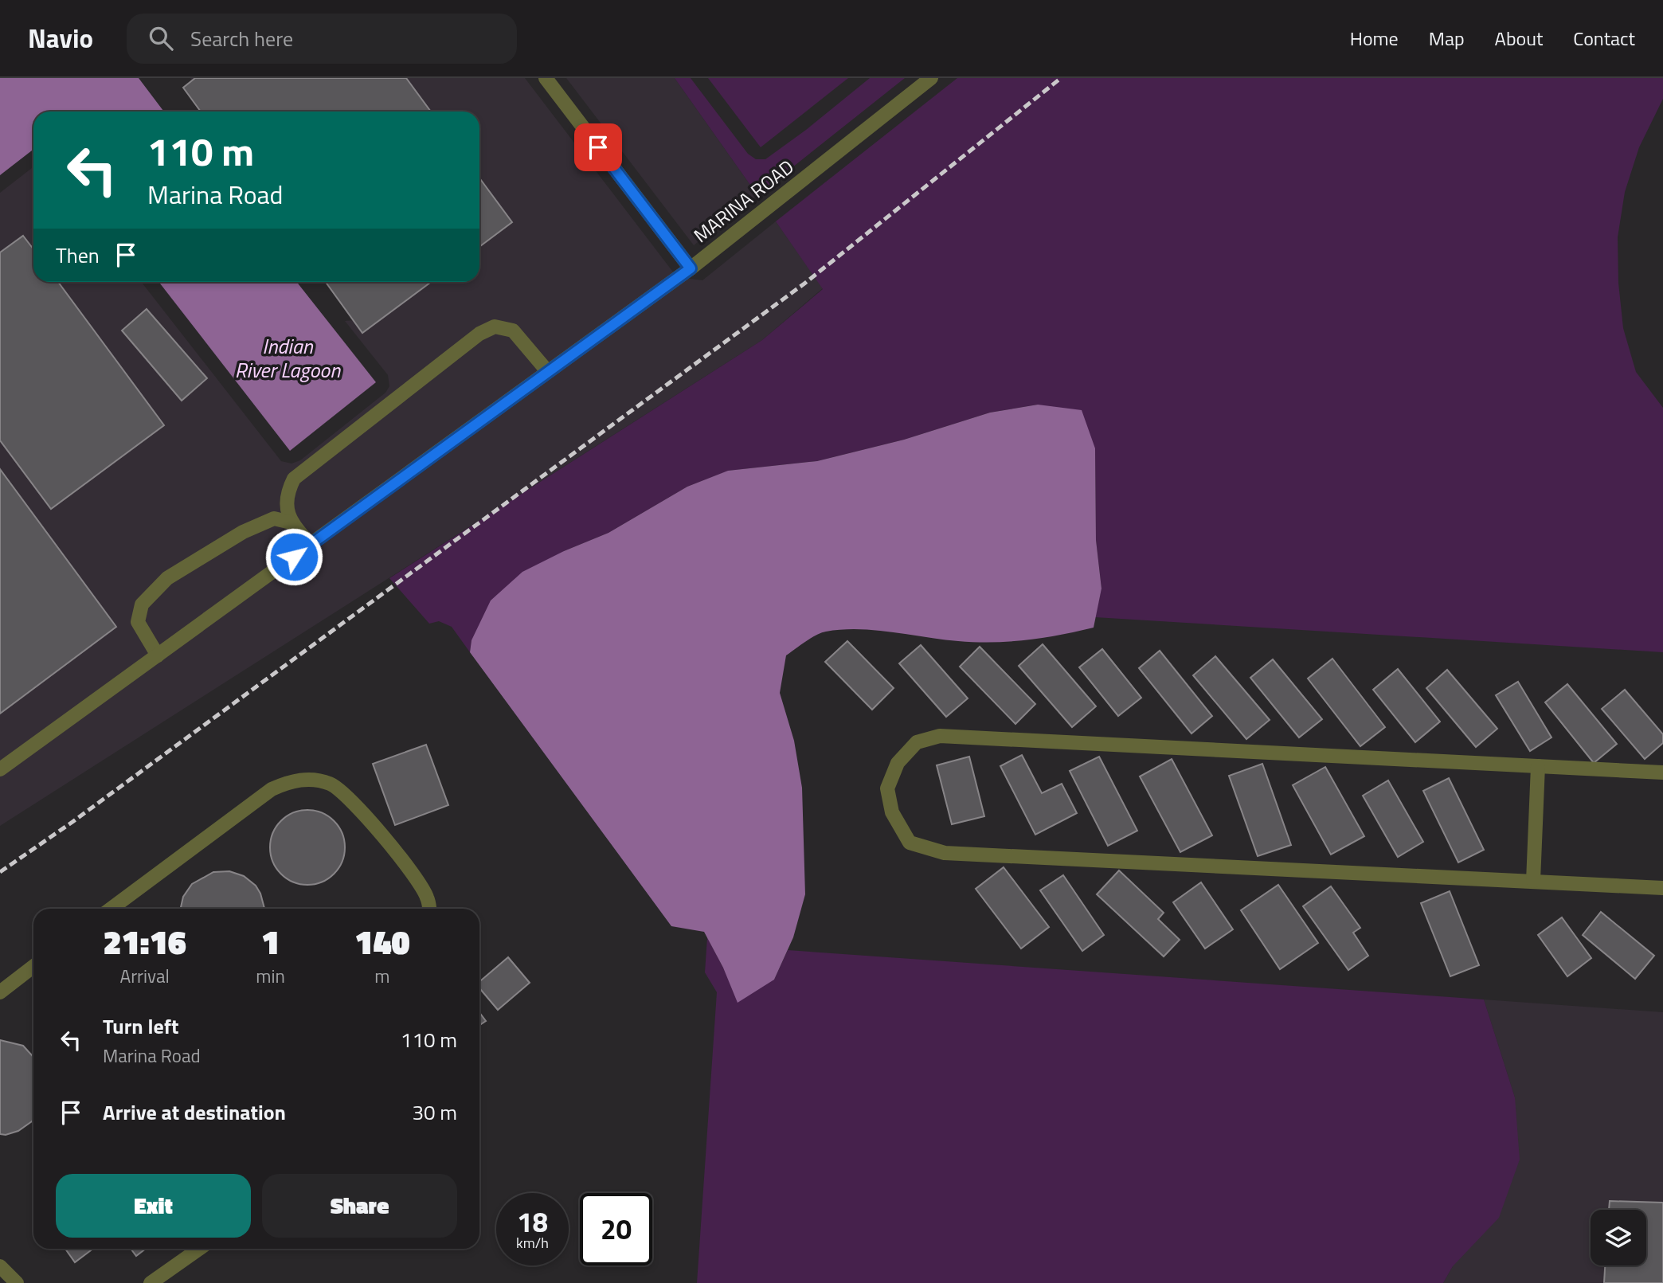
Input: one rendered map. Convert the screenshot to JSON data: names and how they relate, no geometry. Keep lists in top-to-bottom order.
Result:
{
  "streets": {
    "street": ["MARINA ROAD"]
  },
  "water": ["Indian River Lagoon"],
  "page": {
    "header": "Navio",
    "search": "Search here",
    "nav": [
      "Home",
      "Map",
      "About",
      "Contact"
    ],
    "turn": ["110 m", "Marina Road"],
    "then": "Then",
    "eta": [
      "21:16",
      "Arrival",
      "1",
      "min",
      "140",
      "m"
    ],
    "list": [
      {
        "name": "Turn left",
        "note": "Marina Road",
        "value": "110 m"
      },
      {
        "name": "Arrive at destination",
        "value": "30 m"
      }
    ],
    "buttons": ["Exit", "Share"],
    "speed": "18 km/h",
    "limit": "20"
  }
}
